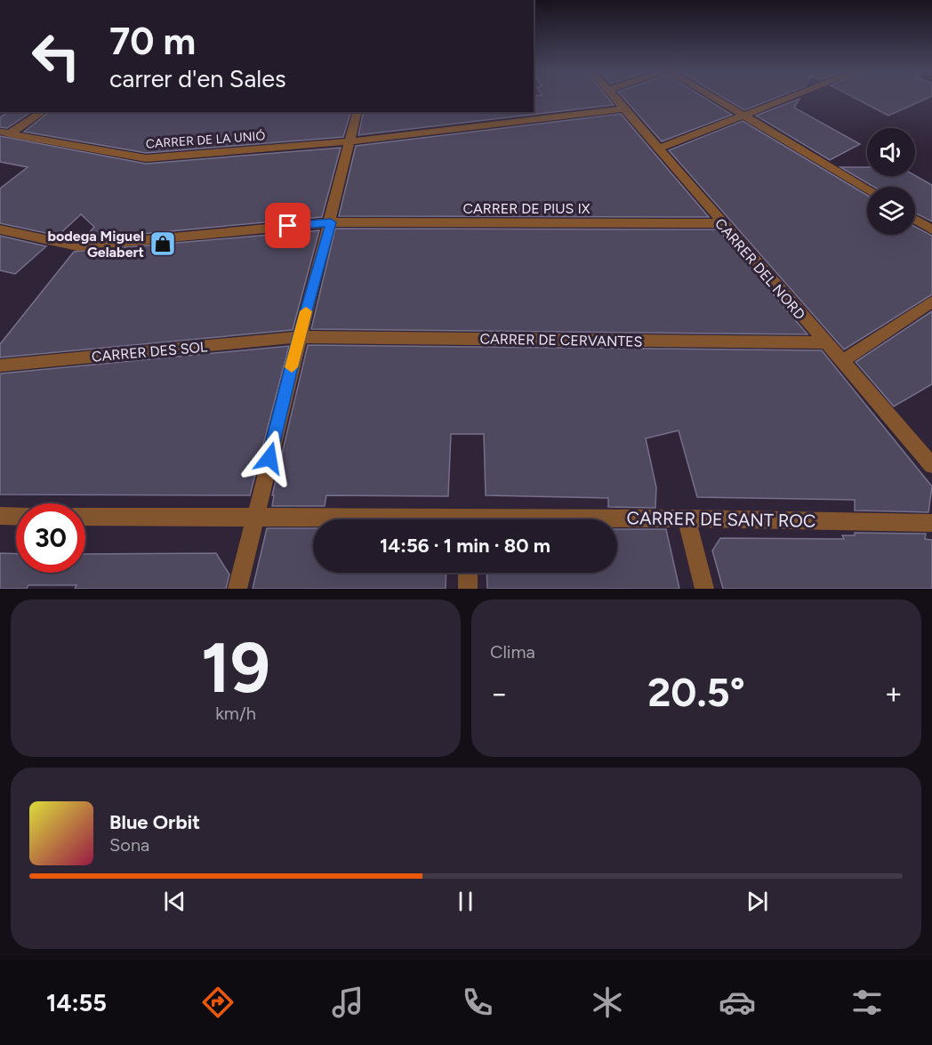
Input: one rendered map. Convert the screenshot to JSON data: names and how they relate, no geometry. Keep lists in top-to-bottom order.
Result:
{
  "streets": {
    "street": [
      "CARRER DE LA UNIÓ",
      "CARRER DE PIUS IX",
      "CARRER DEL NORD",
      "CARRER DE CERVANTES",
      "CARRER DES SOL",
      "CARRER DE SANT ROC"
    ]
  },
  "crossings": [
    ["CARRER DE LA UNIÓ", "CARRER DEL NORD"],
    ["CARRER DE PIUS IX", "CARRER DEL NORD"],
    ["CARRER DEL NORD", "CARRER DE CERVANTES"],
    ["CARRER DE CERVANTES", "CARRER DES SOL"]
  ],
  "places": {
    "shop": ["bodega Miguel Gelabert"]
  },
  "page": {
    "turn": ["70 m", "carrer d'en Sales"],
    "limit": "30",
    "trip": "14:56 · 1 min · 80 m",
    "tile": [
      ["19", "km/h"],
      "Clima"
    ],
    "heat": ["−", "20.5°", "+"],
    "song": ["Blue Orbit", "Sona"],
    "tabs": "14:55"
  }
}
